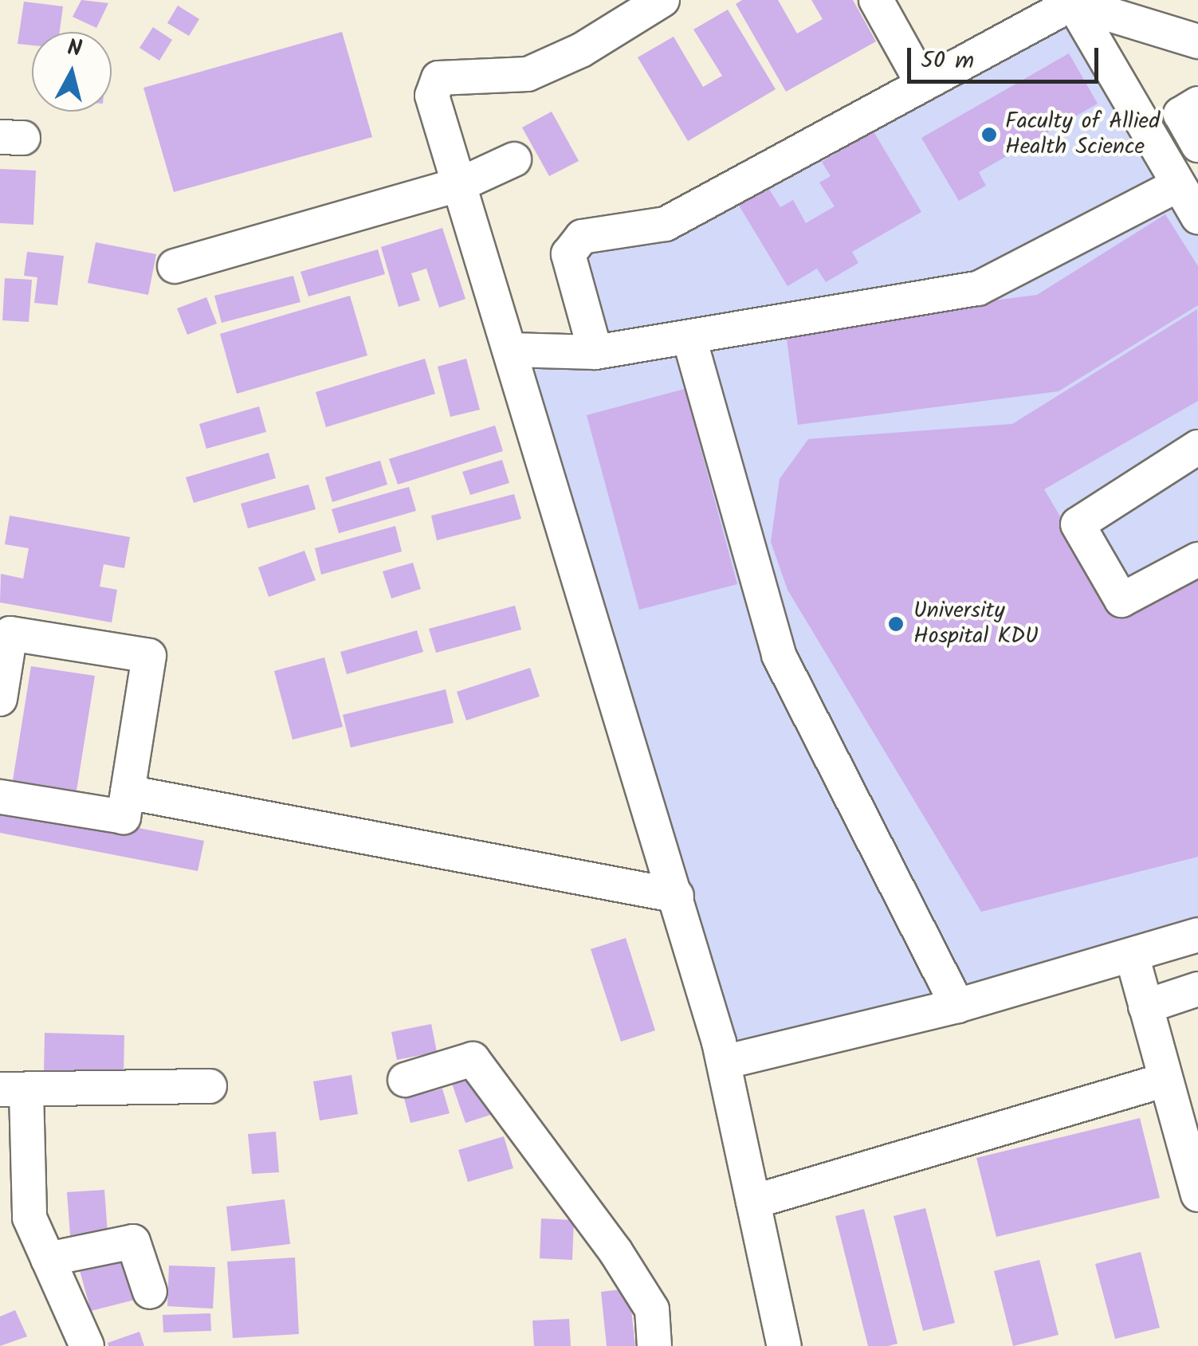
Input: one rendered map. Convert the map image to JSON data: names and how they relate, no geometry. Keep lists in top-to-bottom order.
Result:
{
  "places": ["Faculty of Allied Health Science", "University Hospital KDU"],
  "scale_bar": "50 m",
  "north": "top"
}
